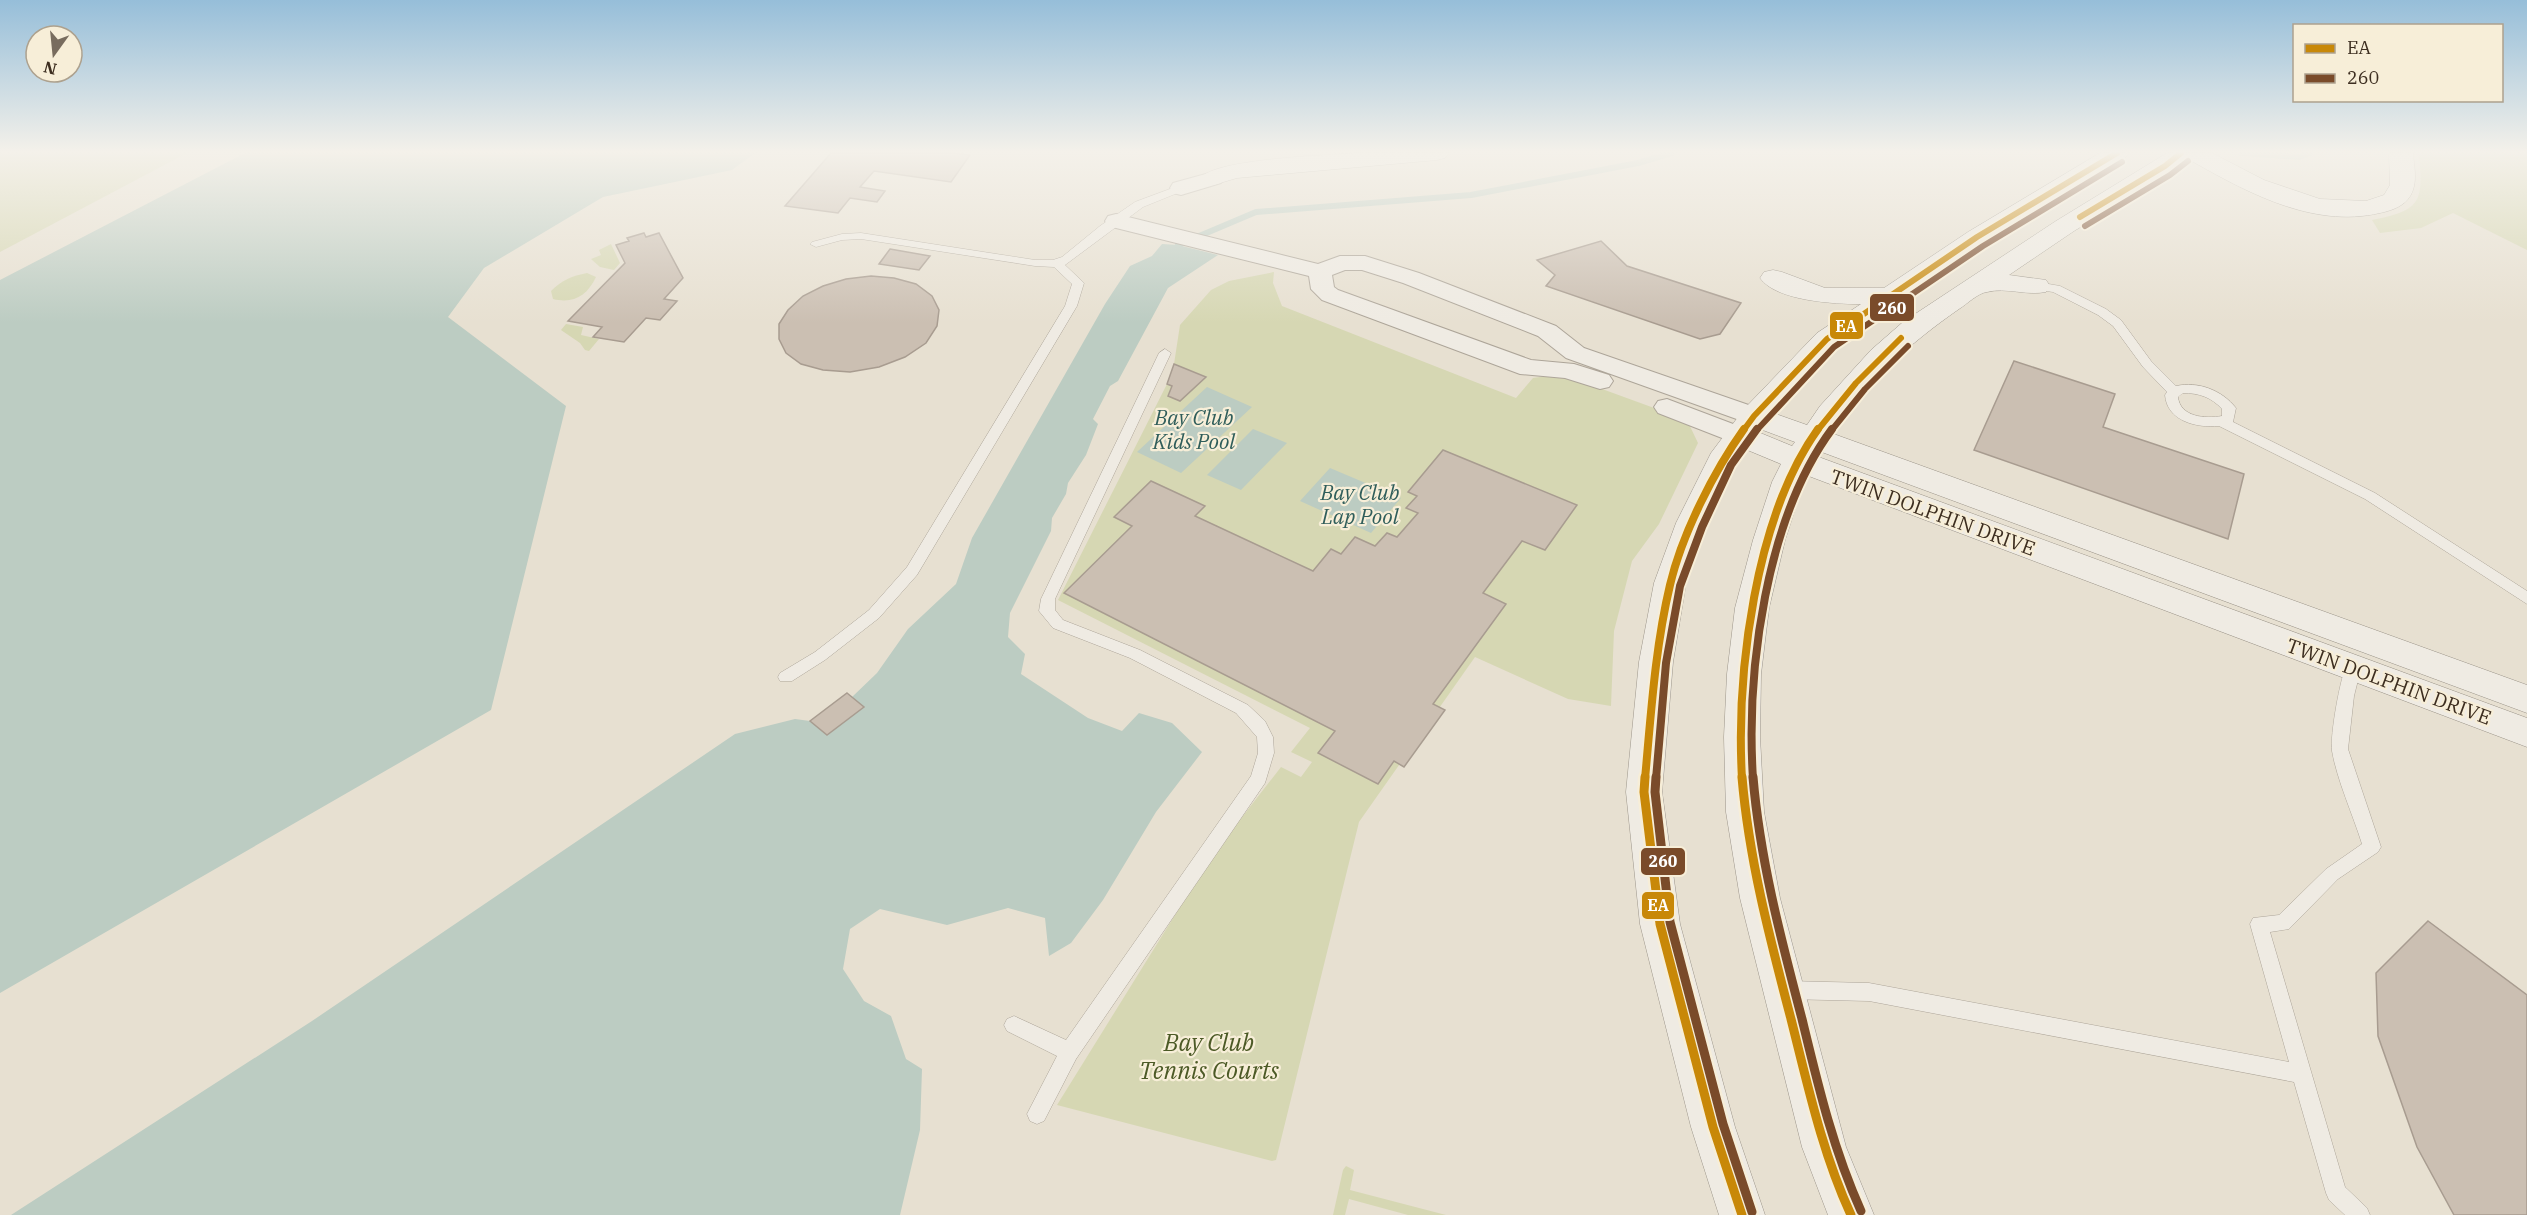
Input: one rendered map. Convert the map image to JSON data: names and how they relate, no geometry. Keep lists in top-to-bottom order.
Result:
{
  "streets": {
    "main road": ["TWIN DOLPHIN DRIVE"]
  },
  "water": ["Bay Club Kids Pool", "Bay Club Lap Pool"],
  "parks": ["Bay Club Tennis Courts"],
  "lines": ["transit line EA", "transit line 260"],
  "legend": ["EA", "260"],
  "north": "bottom"
}
